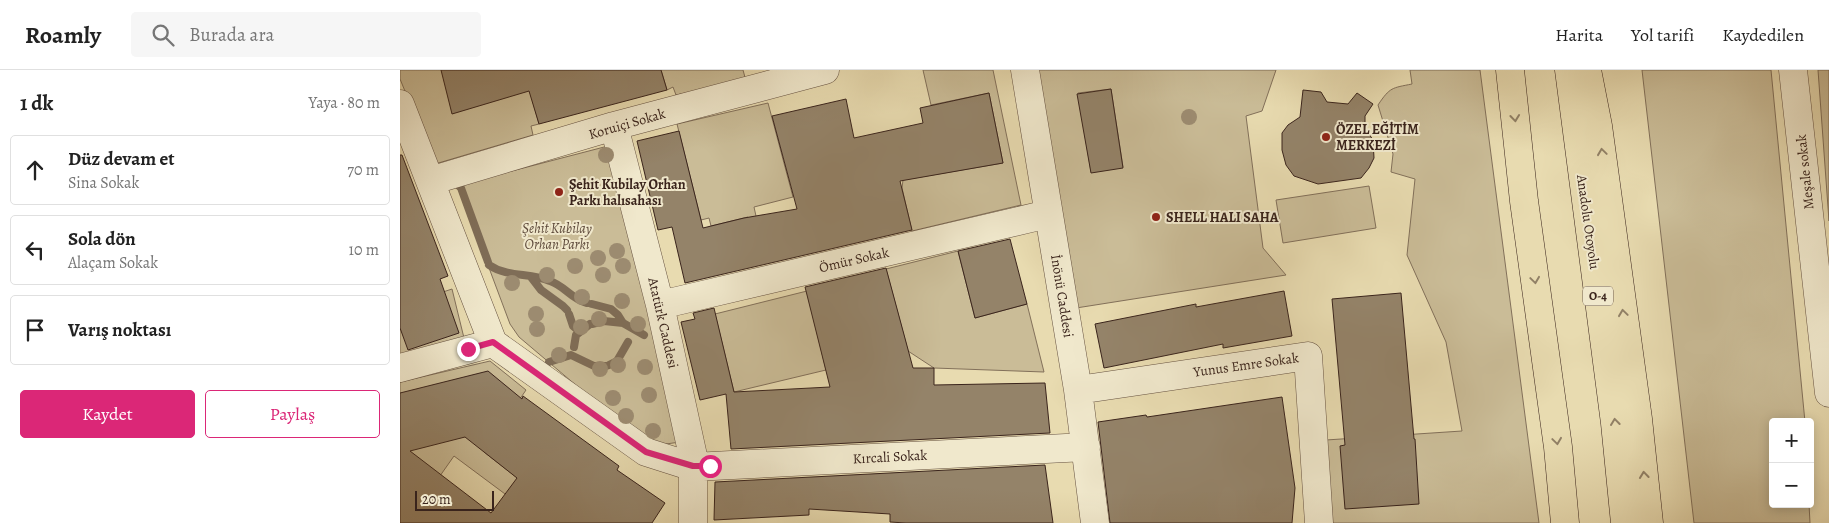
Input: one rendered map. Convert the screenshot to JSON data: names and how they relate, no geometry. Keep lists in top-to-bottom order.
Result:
{
  "streets": {
    "highway": ["Anadolu Otoyolu", "O-4"],
    "street": [
      "Koruiçi Sokak",
      "Meşale sokak",
      "Ömür Sokak",
      "İnönü Caddesi",
      "Atatürk Caddesi",
      "Yunus Emre Sokak",
      "Kırcali Sokak"
    ]
  },
  "crossings": [
    ["Koruiçi Sokak", "Atatürk Caddesi"],
    ["Ömür Sokak", "İnönü Caddesi"],
    ["Ömür Sokak", "Atatürk Caddesi"],
    ["İnönü Caddesi", "Yunus Emre Sokak"],
    ["İnönü Caddesi", "Kırcali Sokak"],
    ["Atatürk Caddesi", "Kırcali Sokak"]
  ],
  "parks": ["Şehit Kubilay Orhan Parkı"],
  "places": ["ÖZEL EĞİTİM MERKEZİ", "Şehit Kubilay Orhan Parkı halısahası", "SHELL HALI SAHA"],
  "scale_bar": "20 m",
  "page": {
    "header": "Roamly",
    "search": "Burada ara",
    "nav": ["Harita", "Yol tarifi", "Kaydedilen"],
    "heading": ["1 dk", "Yaya · 80 m"],
    "list": [
      ["Düz devam et", "Sina Sokak", "70 m"],
      ["Sola dön", "Alaçam Sokak", "10 m"],
      "Varış noktası"
    ],
    "buttons": ["Kaydet", "Paylaş"],
    "map_buttons": ["+", "−"],
    "scale": "20 m"
  }
}
